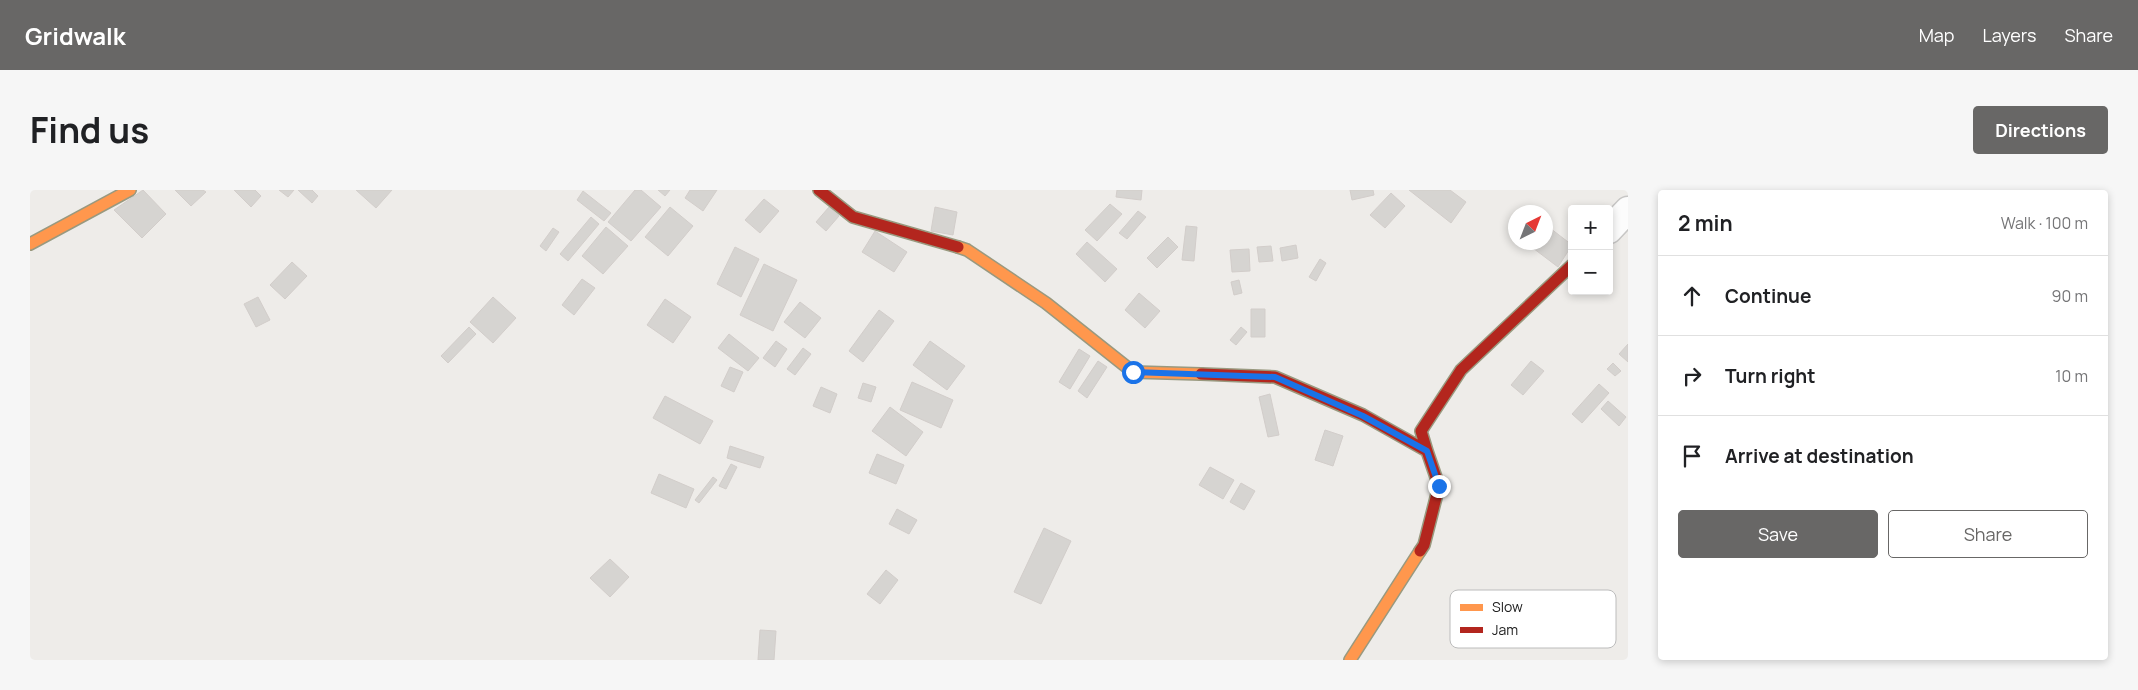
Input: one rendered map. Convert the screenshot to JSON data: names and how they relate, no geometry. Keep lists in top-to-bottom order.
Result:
{
  "legend": ["Slow", "Jam"],
  "north": "top right",
  "page": {
    "header": "Gridwalk",
    "nav": ["Map", "Layers", "Share"],
    "title": "Find us",
    "buttons": [
      "Directions",
      ["Save", "Share"]
    ],
    "heading": ["2 min", "Walk · 100 m"],
    "map_buttons": ["+", "−"],
    "list": [
      ["Continue", "90 m"],
      ["Turn right", "10 m"],
      "Arrive at destination"
    ]
  }
}
